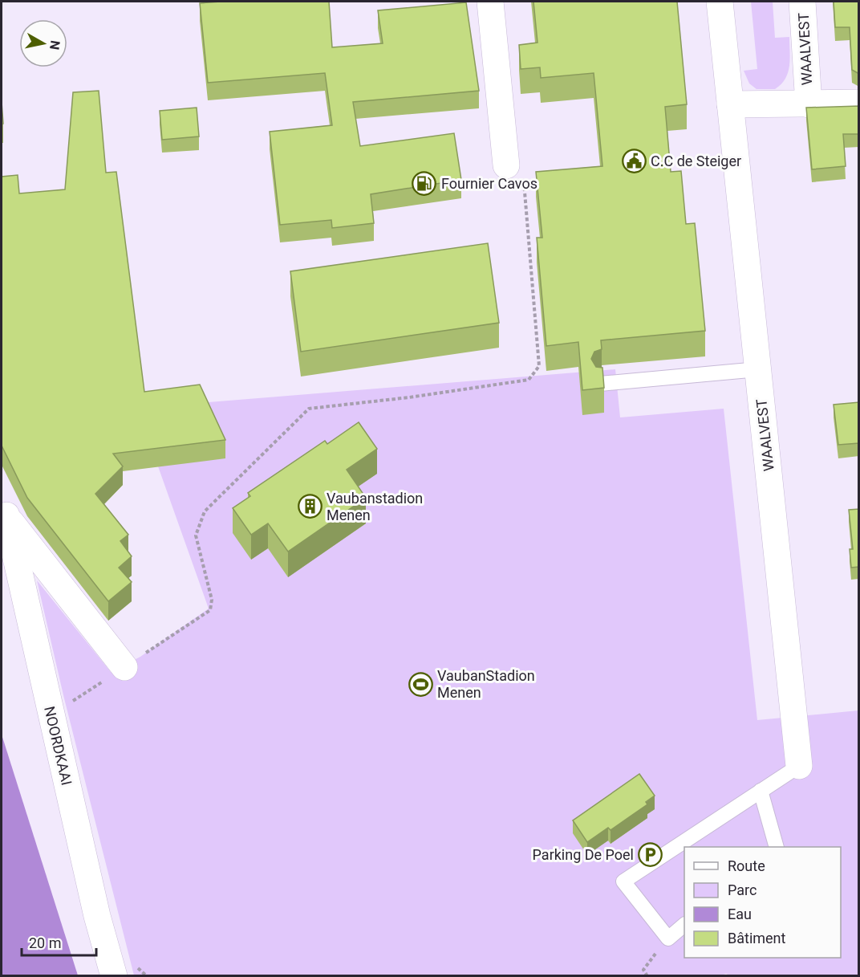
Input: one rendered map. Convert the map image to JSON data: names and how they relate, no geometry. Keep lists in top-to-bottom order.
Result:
{
  "streets": {
    "street": ["WAALVEST", "NOORDKAAI"]
  },
  "places": {
    "public building": ["C.C de Steiger"],
    "fuel station": ["Fournier Cavos"],
    "building": ["Vaubanstadion Menen"],
    "sports": ["VaubanStadion Menen"],
    "parking": ["Parking De Poel"]
  },
  "legend": [
    "Route",
    "Parc",
    "Eau",
    "Bâtiment"
  ],
  "scale_bar": "20 m",
  "north": "right"
}
